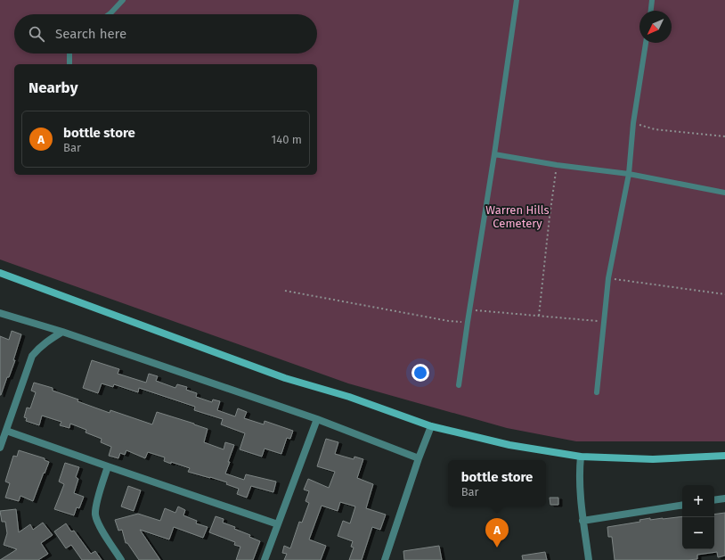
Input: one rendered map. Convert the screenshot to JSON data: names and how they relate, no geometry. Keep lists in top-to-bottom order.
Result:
{
  "parks": ["Warren Hills Cemetery"],
  "north": "bottom left",
  "page": {
    "search": "Search here",
    "heading": "Nearby",
    "list": [
      {
        "mark": "A",
        "name": "bottle store",
        "note": "Bar",
        "value": "140 m"
      }
    ],
    "popup": ["bottle store", "Bar"],
    "map_buttons": ["+", "−"],
    "pins": "A"
  }
}
